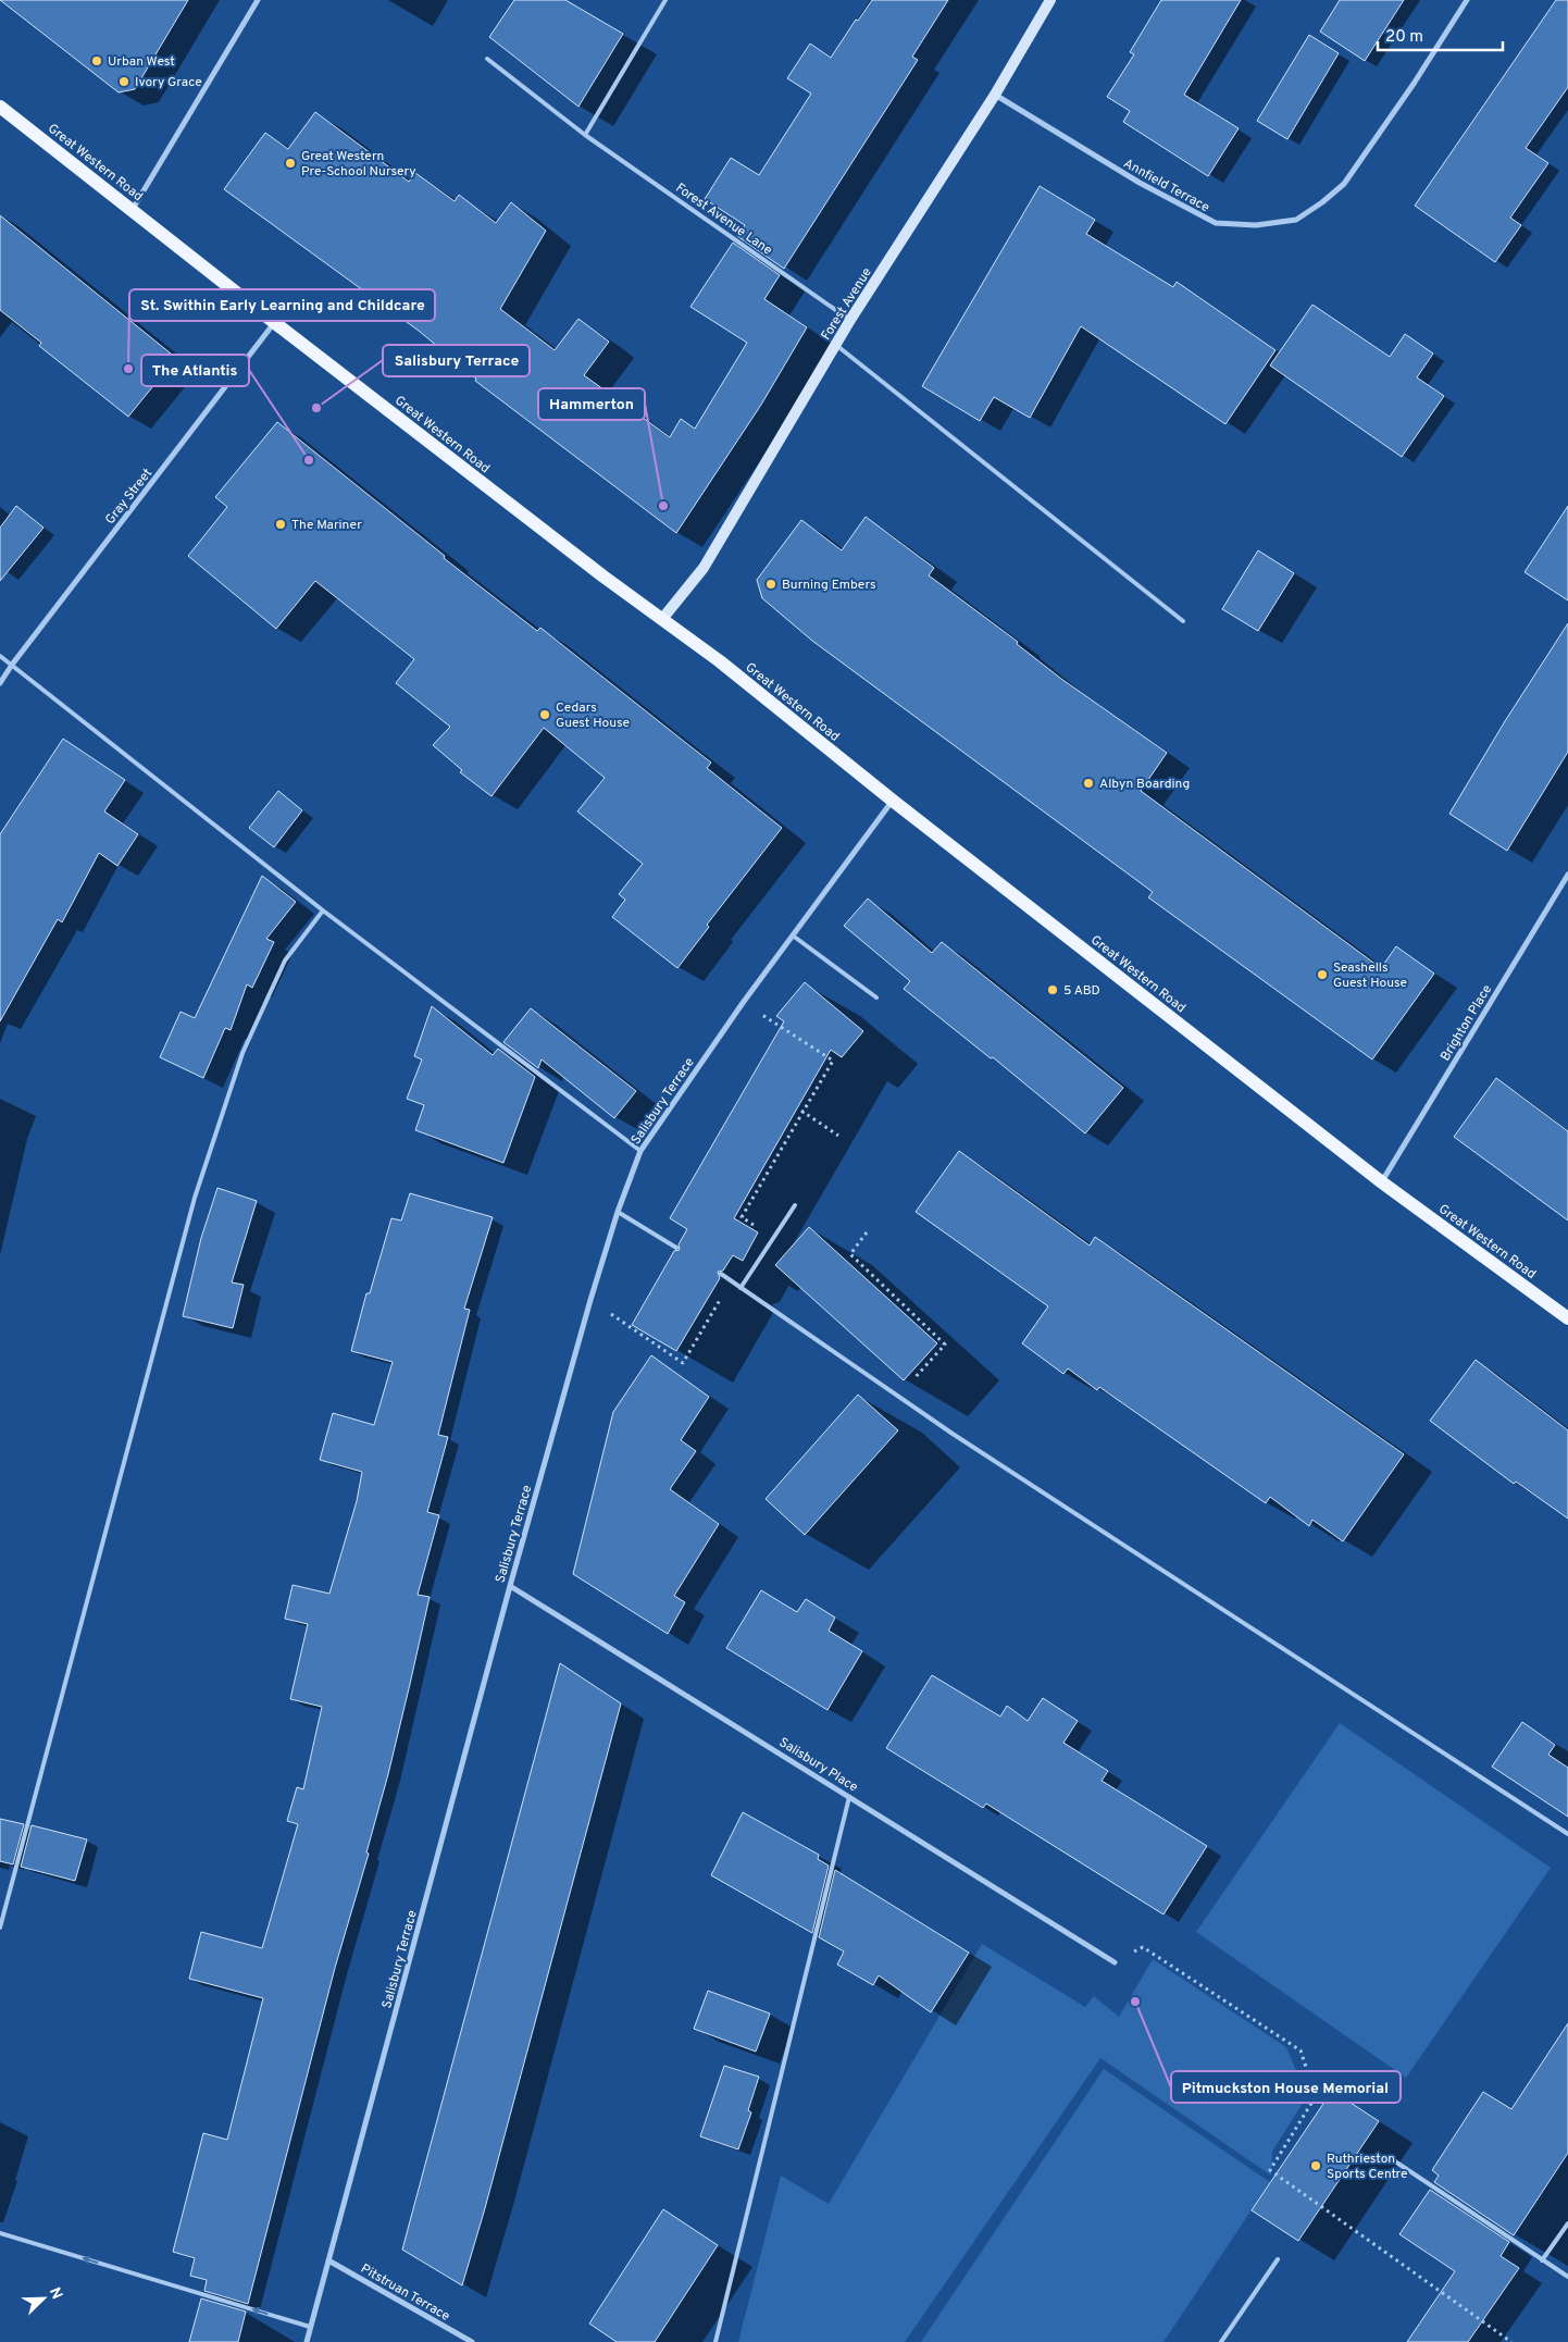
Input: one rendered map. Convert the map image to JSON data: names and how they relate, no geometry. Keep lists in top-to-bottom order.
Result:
{
  "streets": {
    "main road": ["Great Western Road"],
    "street": [
      "Annfield Terrace",
      "Forest Avenue",
      "Gray Street",
      "Brighton Place",
      "Salisbury Terrace",
      "Salisbury Place",
      "Pitstruan Terrace"
    ],
    "lane": ["Forest Avenue Lane"]
  },
  "crossings": [
    ["Great Western Road", "Forest Avenue"],
    ["Great Western Road", "Gray Street"],
    ["Great Western Road", "Brighton Place"],
    ["Great Western Road", "Salisbury Terrace"],
    ["Annfield Terrace", "Forest Avenue"],
    ["Forest Avenue Lane", "Forest Avenue"],
    ["Salisbury Terrace", "Salisbury Place"],
    ["Salisbury Terrace", "Pitstruan Terrace"]
  ],
  "places": [
    "Urban West",
    "Ivory Grace",
    "Great Western Pre-School Nursery",
    "St. Swithin Early Learning and Childcare",
    "Salisbury Terrace",
    "The Atlantis",
    "Hammerton",
    "The Mariner",
    "Burning Embers",
    "Cedars Guest House",
    "Albyn Boarding",
    "Seashells Guest House",
    "5 ABD",
    "Pitmuckston House Memorial",
    "Ruthrieston Sports Centre"
  ],
  "scale_bar": "20 m",
  "north": "top right"
}
